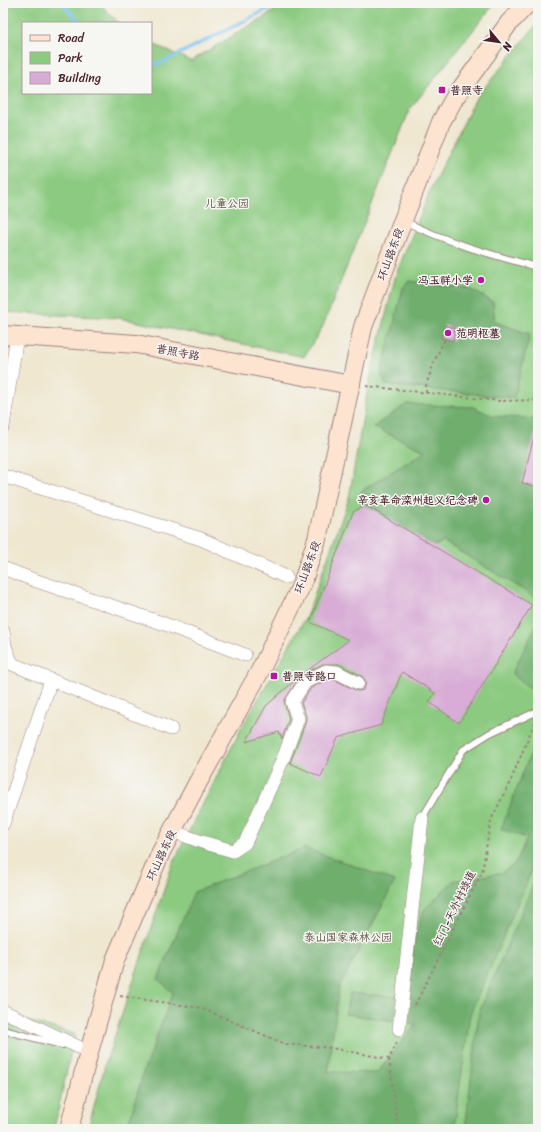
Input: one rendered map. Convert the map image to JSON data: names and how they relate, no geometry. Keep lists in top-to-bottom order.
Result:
{
  "streets": {
    "main road": ["环山路东段", "普照寺路"],
    "path": ["红门-天外村绿道"]
  },
  "crossings": [
    ["环山路东段", "普照寺路"]
  ],
  "parks": ["儿童公园", "泰山国家森林公园"],
  "places": {
    "transit": ["普照寺", "普照寺路口"],
    "other": ["冯玉祥小学", "范明枢墓", "辛亥革命滦州起义纪念碑"]
  },
  "legend": ["Road", "Park", "Building"],
  "north": "bottom right"
}
